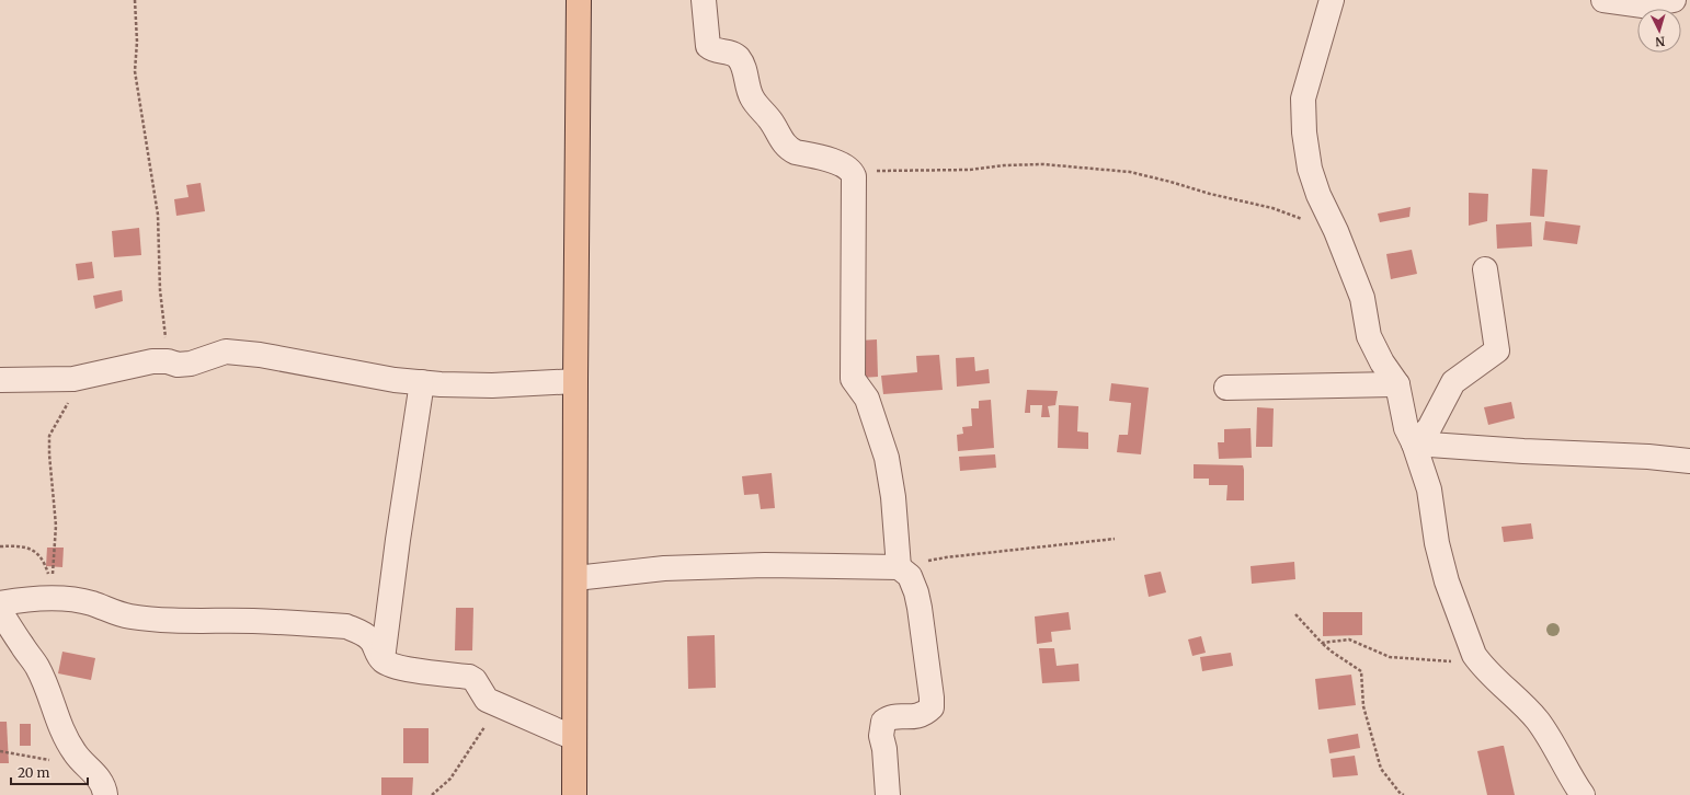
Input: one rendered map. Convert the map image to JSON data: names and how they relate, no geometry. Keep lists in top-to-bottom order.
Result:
{
  "scale_bar": "20 m",
  "north": "bottom"
}
